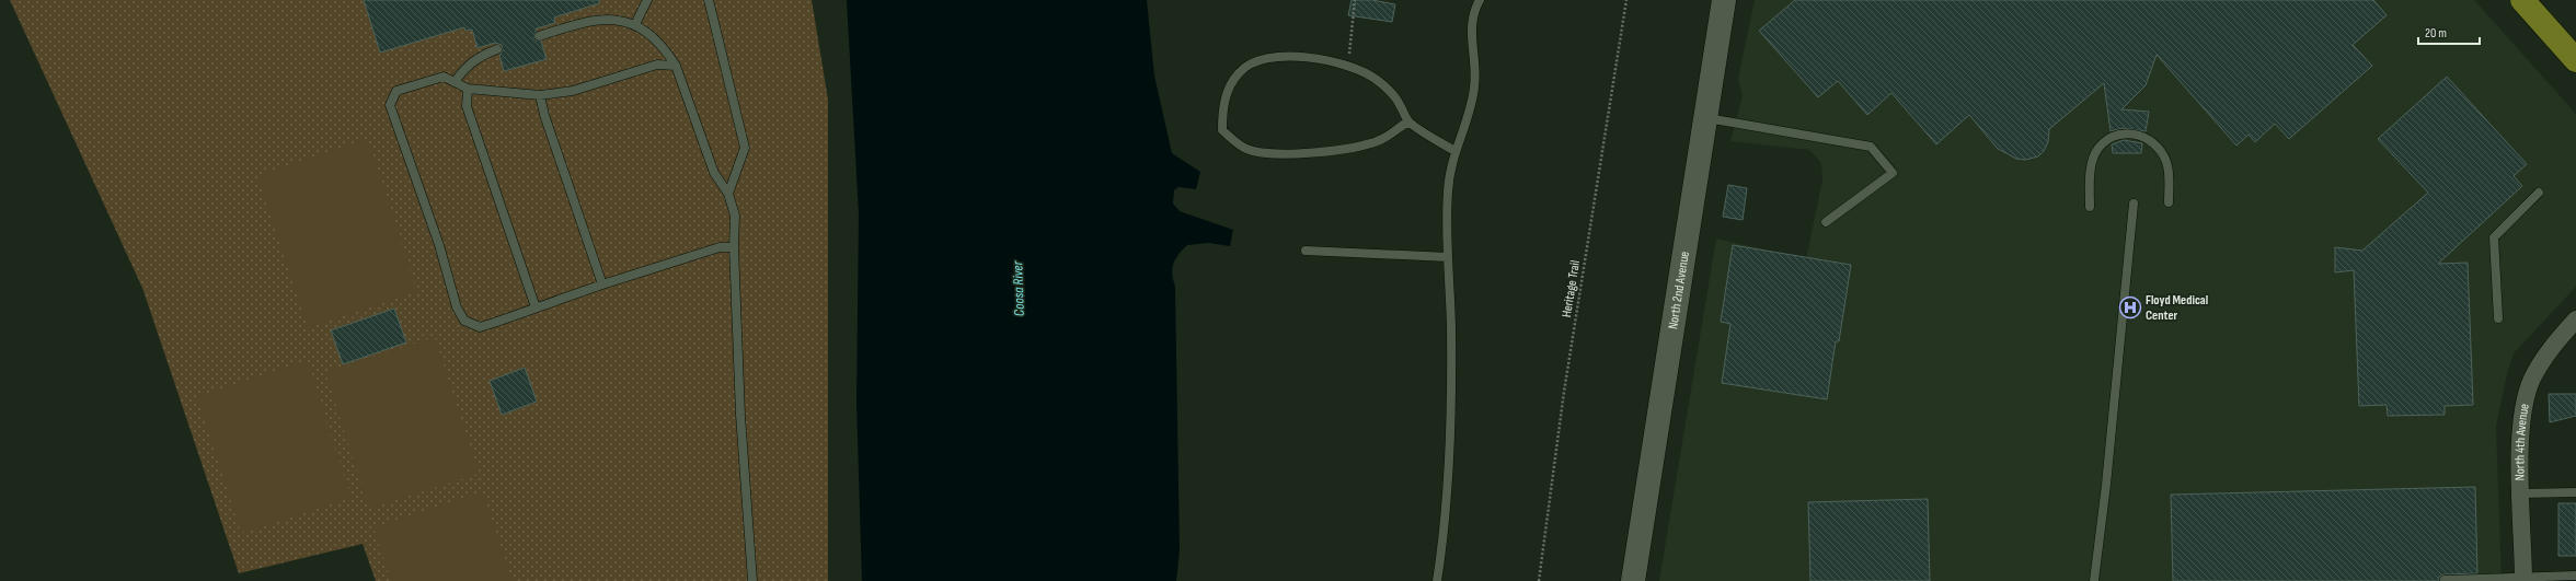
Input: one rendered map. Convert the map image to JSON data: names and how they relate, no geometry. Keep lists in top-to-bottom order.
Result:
{
  "streets": {
    "main road": ["North 2nd Avenue"],
    "street": ["North 4th Avenue"],
    "path": ["Heritage Trail"]
  },
  "water": ["Coosa River"],
  "places": {
    "hospital": ["Floyd Medical Center"]
  },
  "scale_bar": "20 m"
}
